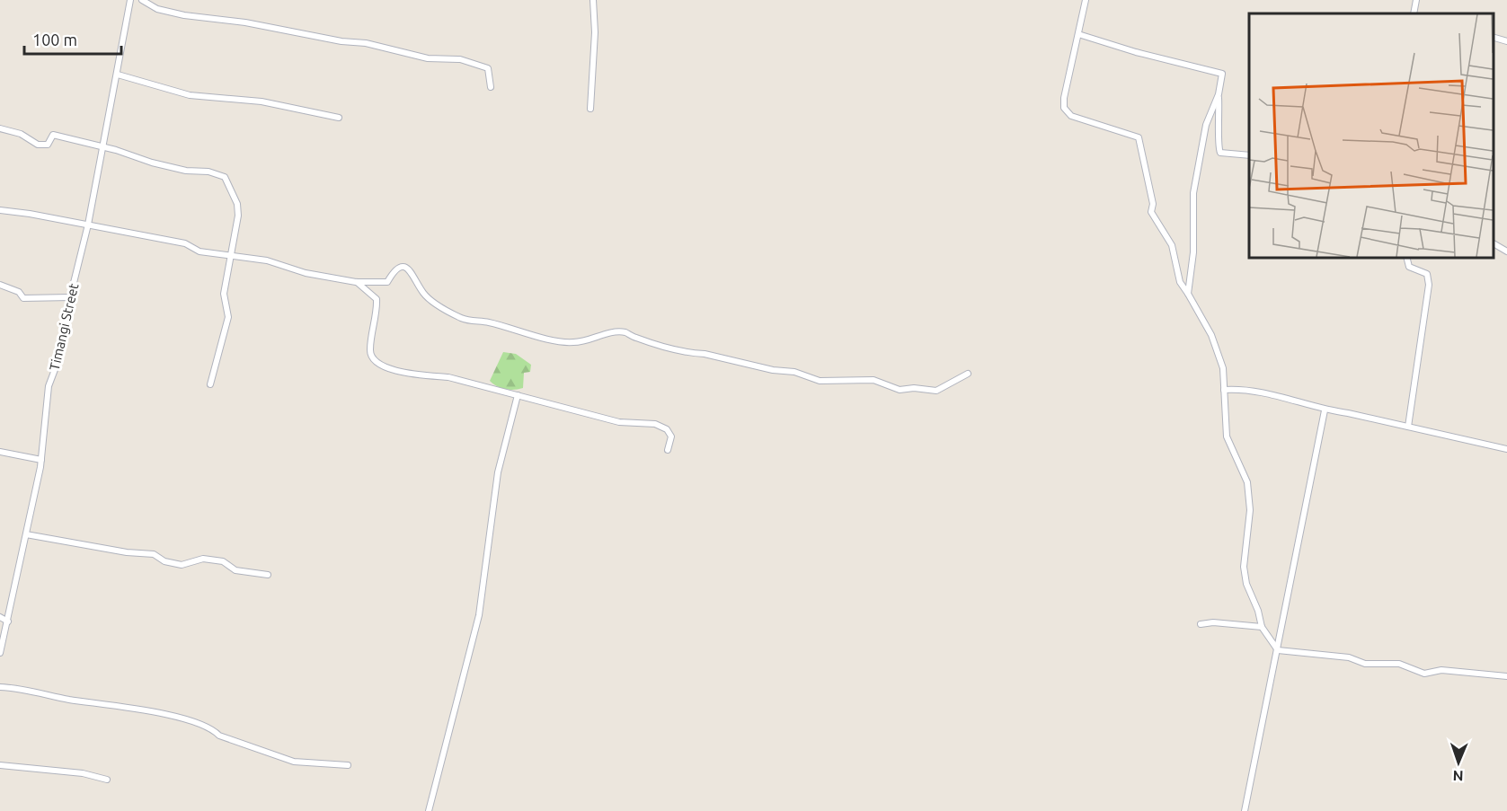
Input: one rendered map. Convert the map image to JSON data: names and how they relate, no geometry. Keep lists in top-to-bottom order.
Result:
{
  "streets": {
    "street": ["Timangi Street"]
  },
  "scale_bar": "100 m",
  "north": "bottom"
}
